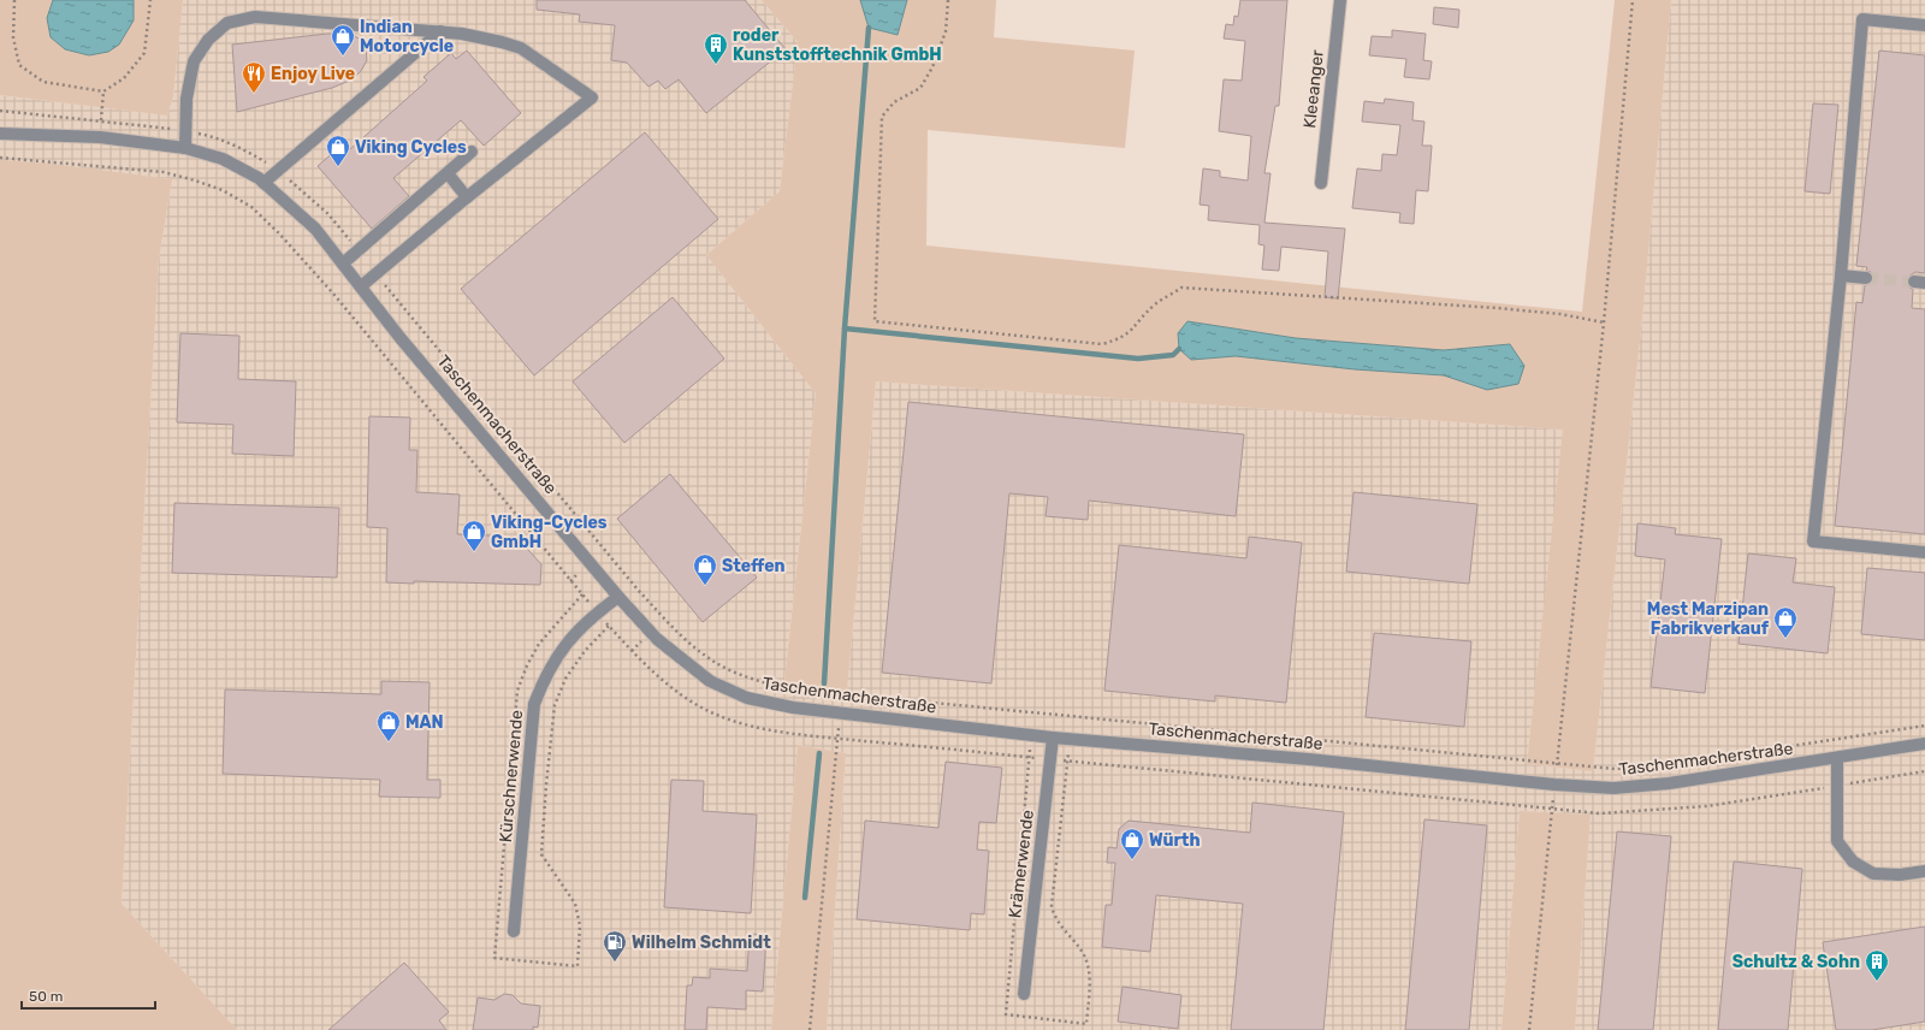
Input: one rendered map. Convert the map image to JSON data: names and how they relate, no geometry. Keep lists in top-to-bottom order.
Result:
{
  "streets": {
    "street": [
      "Kleeanger",
      "Taschenmacherstraße",
      "Kürschnerwende",
      "Krämerwende"
    ]
  },
  "crossings": [
    ["Taschenmacherstraße", "Kürschnerwende"],
    ["Taschenmacherstraße", "Krämerwende"]
  ],
  "places": {
    "shop": [
      "Indian Motorcycle",
      "Viking Cycles",
      "Viking-Cycles GmbH",
      "Steffen",
      "Mest Marzipan Fabrikverkauf",
      "MAN",
      "Würth"
    ],
    "building": ["roder Kunststofftechnik GmbH", "Schultz & Sohn"],
    "restaurant": ["Enjoy Live"],
    "fuel station": ["Wilhelm Schmidt"]
  },
  "scale_bar": "50 m"
}
